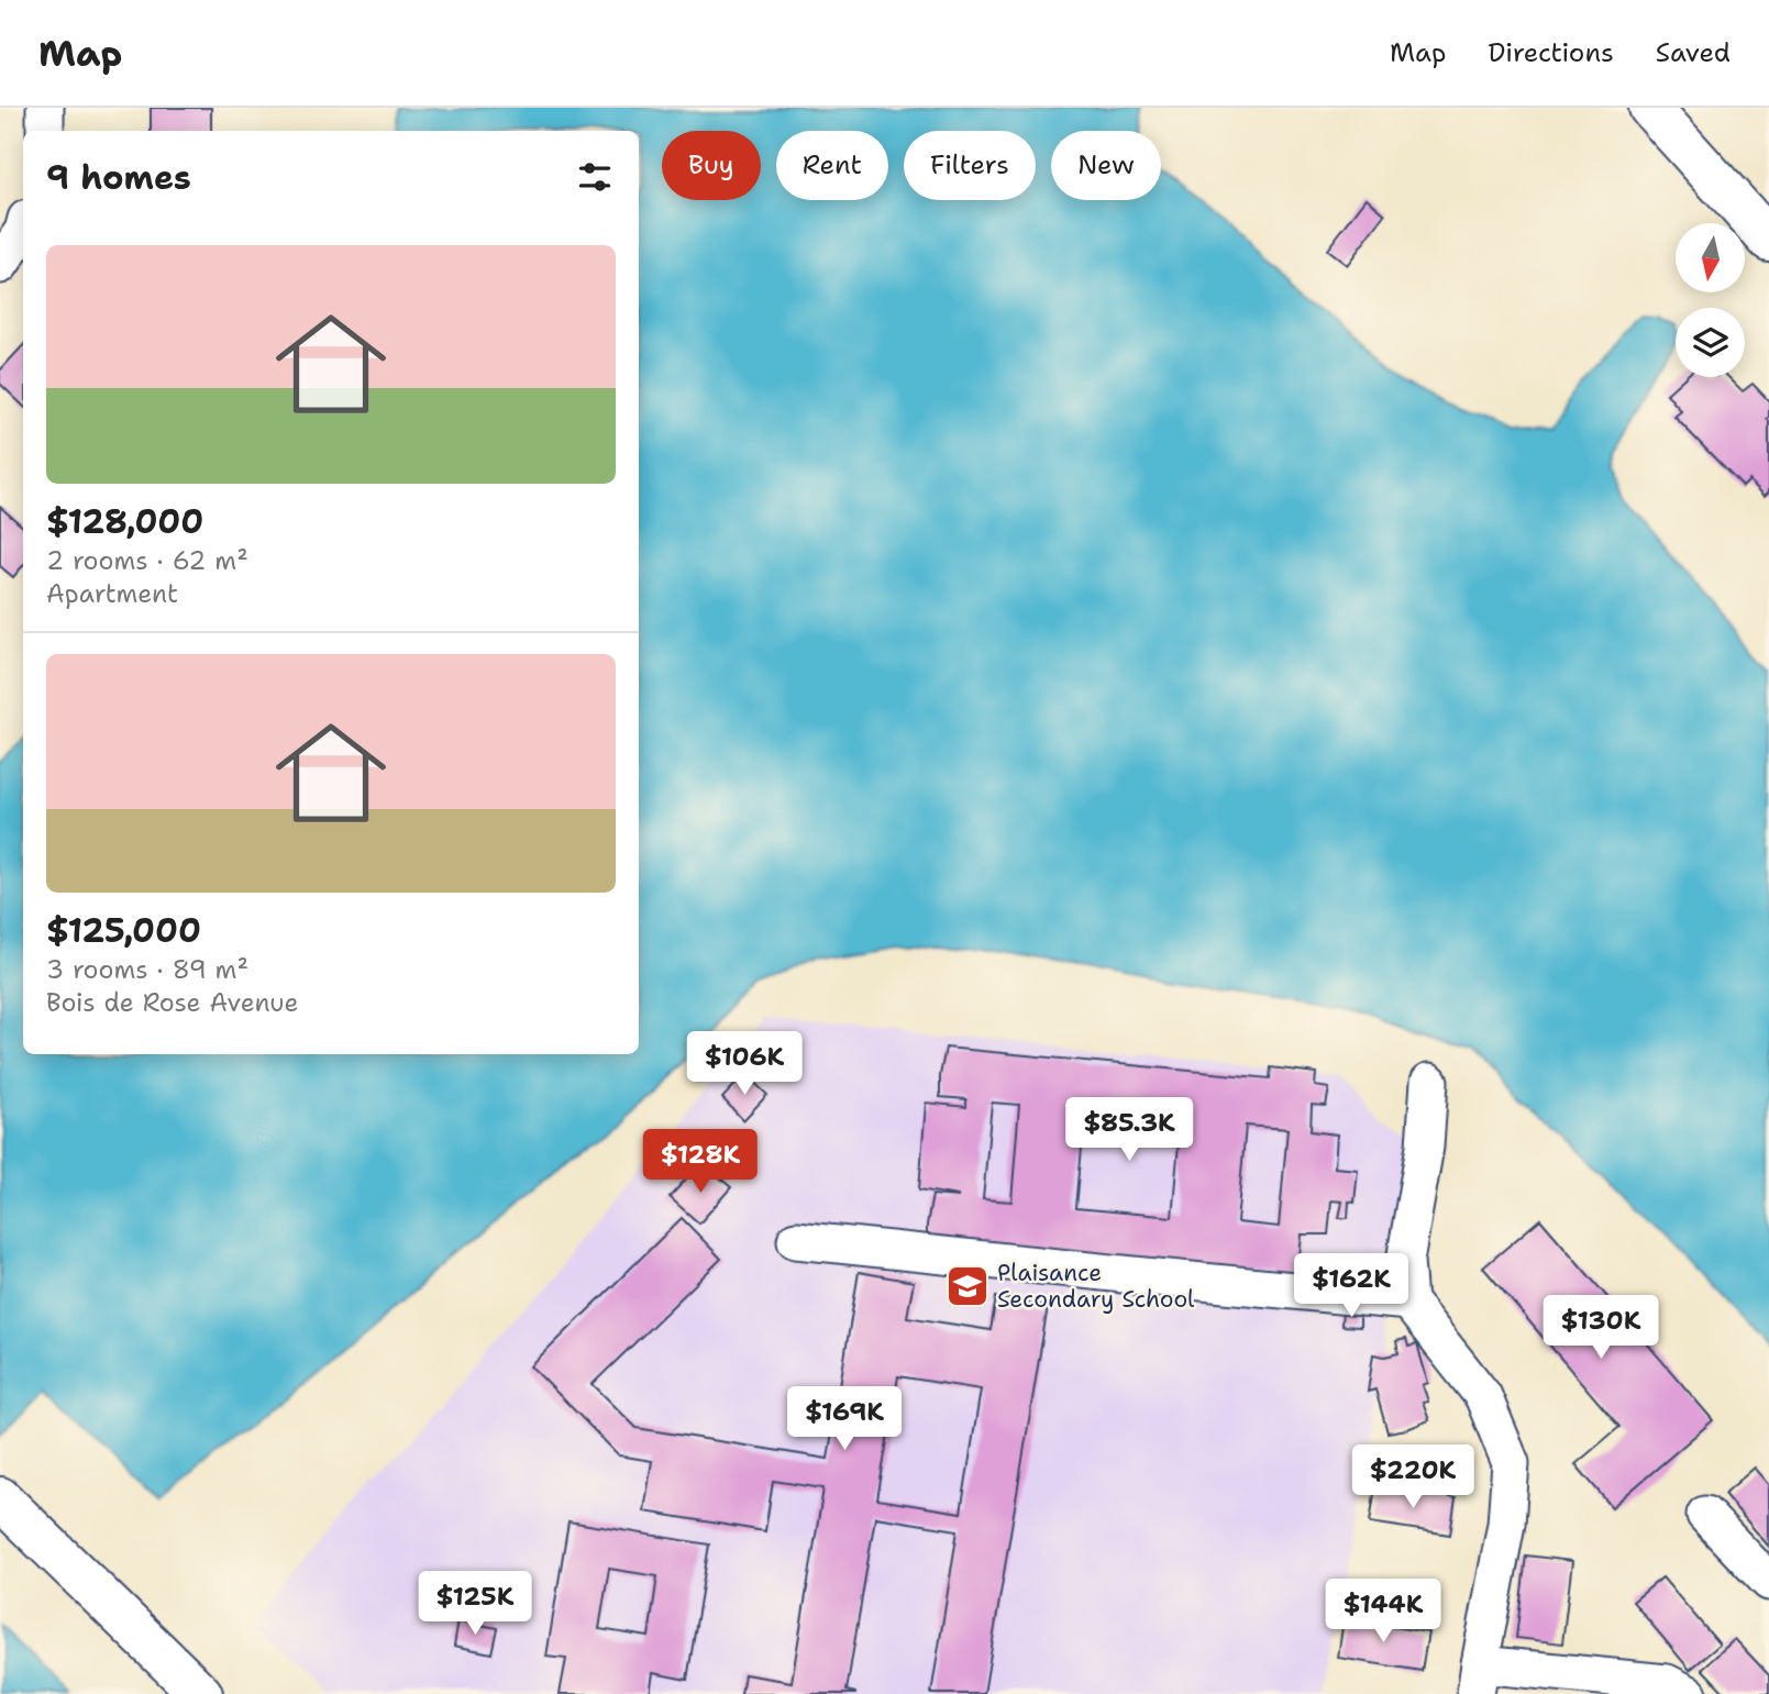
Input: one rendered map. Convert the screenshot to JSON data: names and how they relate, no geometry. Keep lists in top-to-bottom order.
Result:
{
  "places": {
    "school or university": ["Plaisance Secondary School"]
  },
  "north": "bottom",
  "page": {
    "header": "Map",
    "nav": ["Map", "Directions", "Saved"],
    "chip": [
      "Buy",
      "Rent",
      "Filters",
      "New"
    ],
    "heading": "9 homes",
    "list": [
      {
        "name": "$128,000",
        "note": "2 rooms · 62 m² · Apartment"
      },
      {
        "name": "$125,000",
        "note": "3 rooms · 89 m² · Bois de Rose Avenue"
      }
    ],
    "price": [
      "$106K",
      "$85.3K",
      "$128K",
      "$162K",
      "$130K",
      "$169K",
      "$220K",
      "$125K",
      "$144K"
    ]
  }
}
